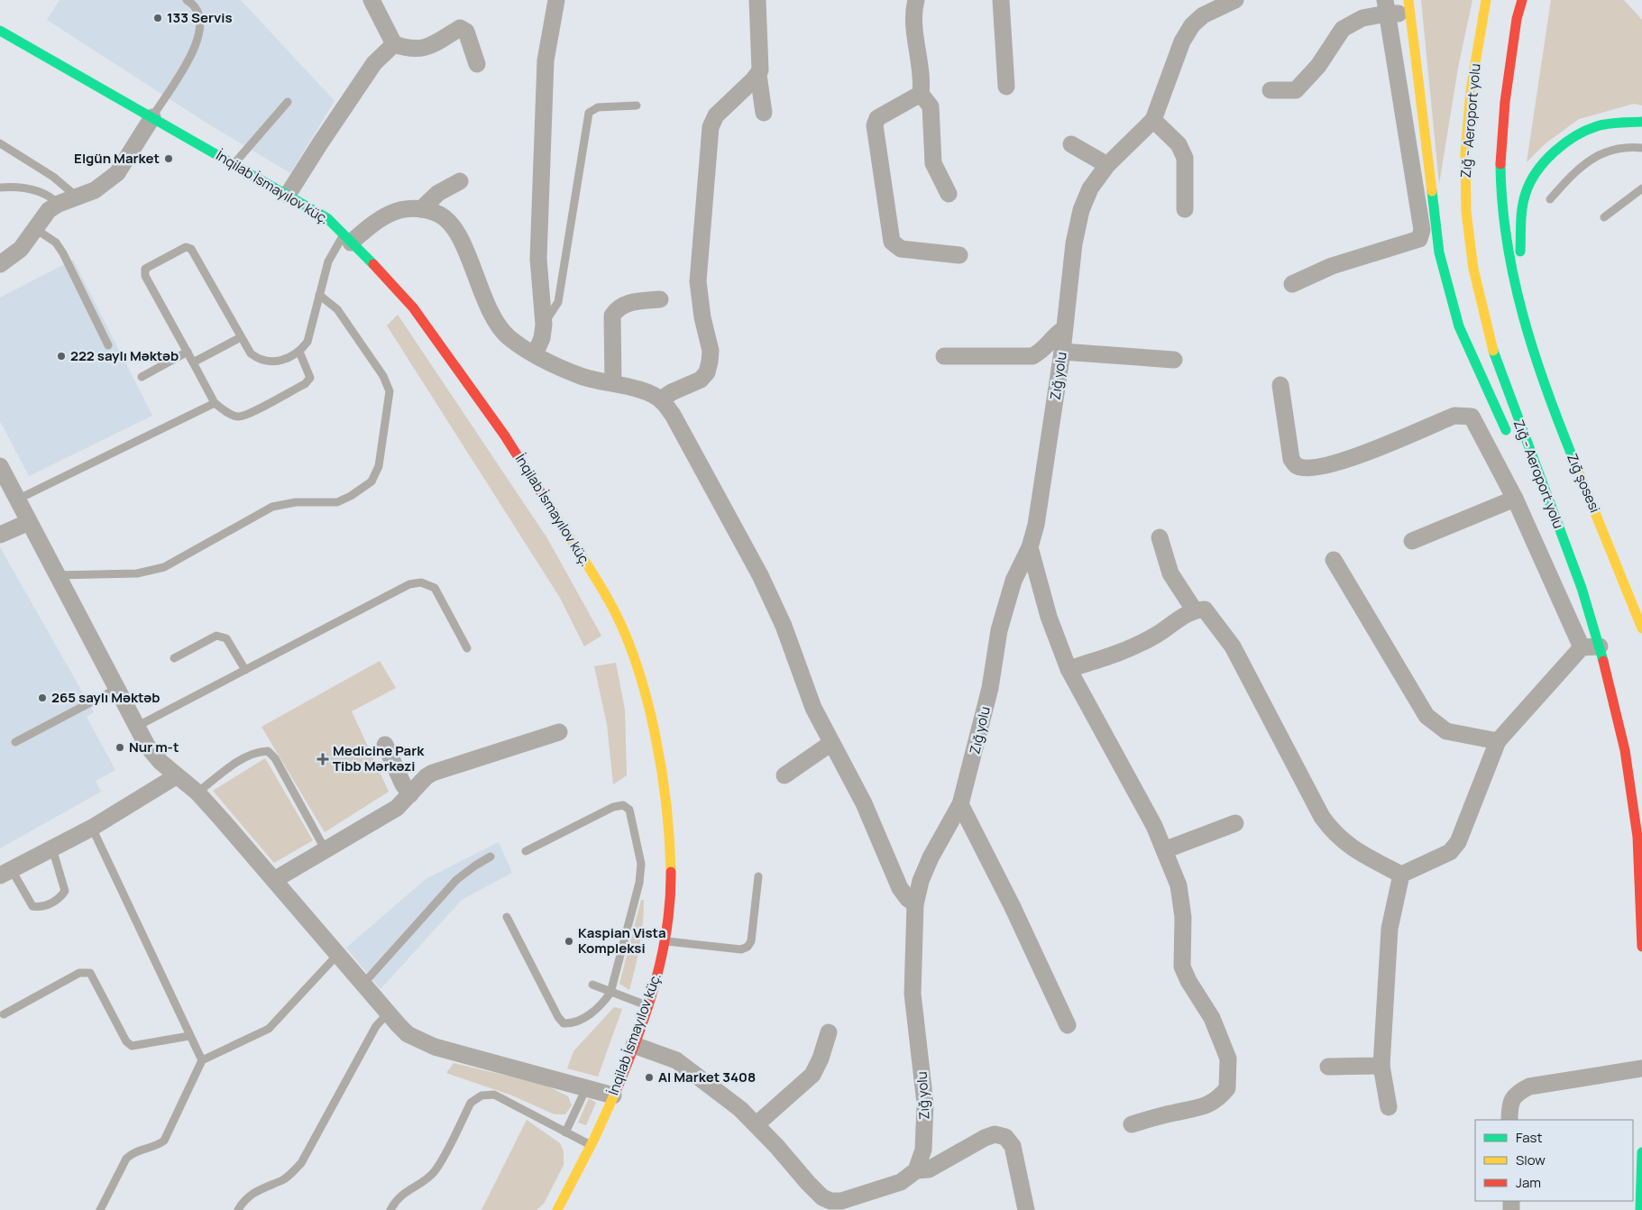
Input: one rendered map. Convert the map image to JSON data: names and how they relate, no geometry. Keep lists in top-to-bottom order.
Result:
{
  "streets": {
    "main road": ["Zığ - Aeroport yolu", "İnqilab İsmayılov küç.", "Zığ şosesi"],
    "street": ["Zığ yolu"]
  },
  "places": {
    "other": [
      "133 Servis",
      "Elgün Market",
      "222 saylı Məktəb",
      "265 saylı Məktəb",
      "Nur m-t",
      "Kaspian Vista Kompleksi",
      "Al Market 3408"
    ],
    "health": ["Medicine Park Tibb Mərkəzi"]
  },
  "legend": ["Fast", "Slow", "Jam"]
}
